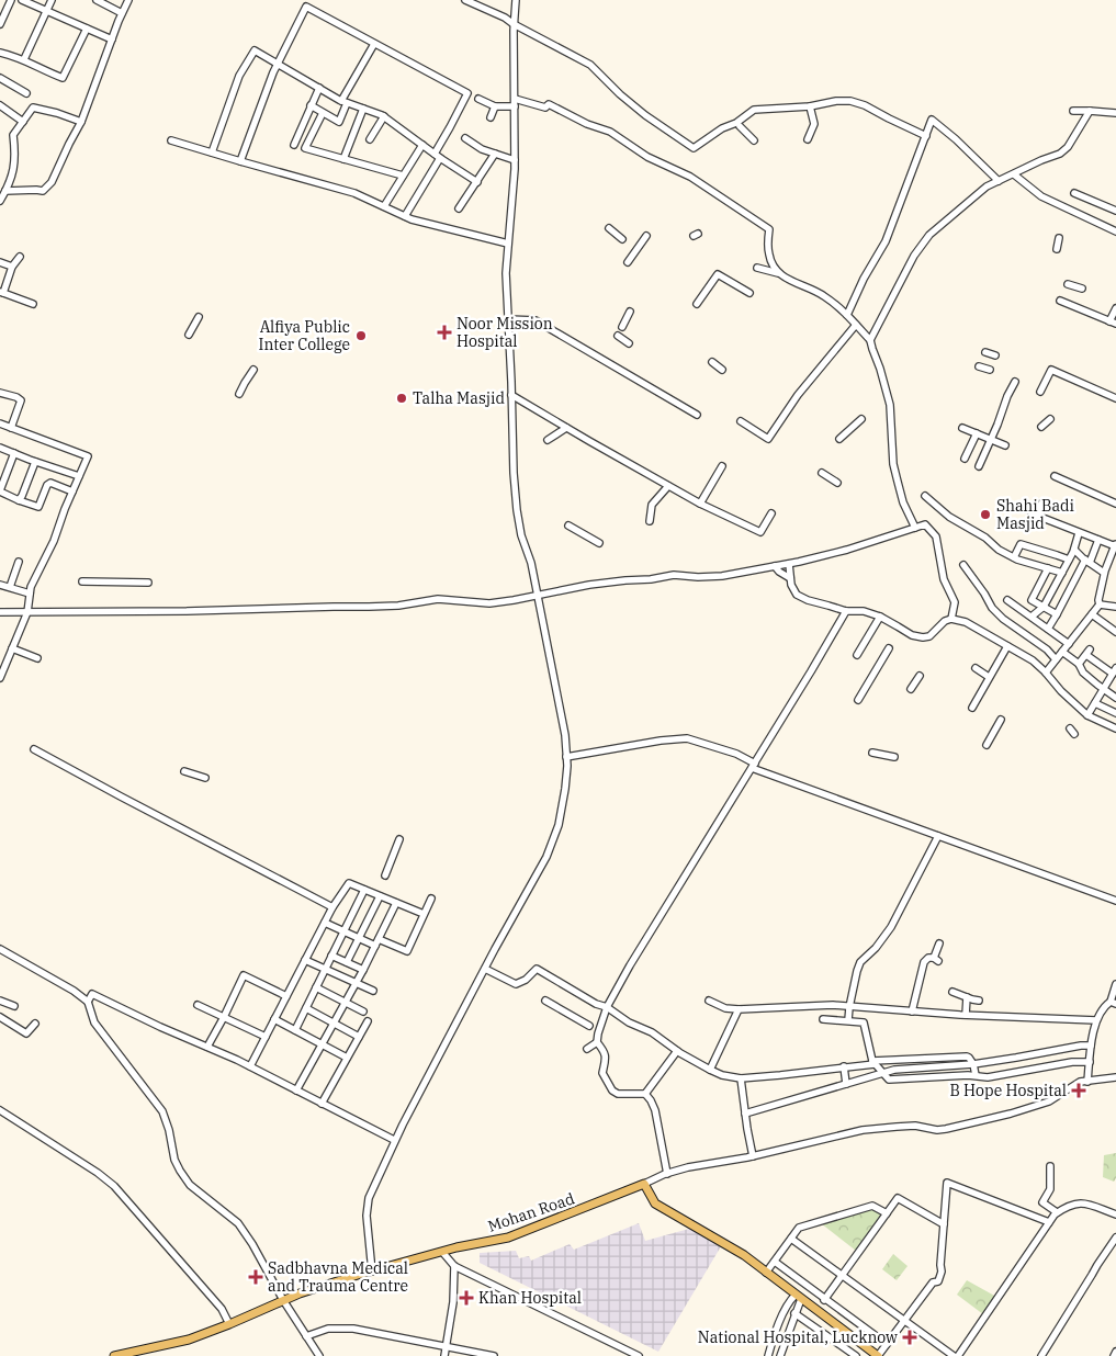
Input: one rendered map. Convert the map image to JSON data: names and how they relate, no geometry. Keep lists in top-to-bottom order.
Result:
{
  "streets": {
    "main road": ["Mohan Road"]
  },
  "places": {
    "health": [
      "Noor Mission Hospital",
      "B Hope Hospital",
      "Sadbhavna Medical and Trauma Centre",
      "Khan Hospital",
      "National Hospital, Lucknow"
    ],
    "other": ["Alfiya Public Inter College", "Talha Masjid", "Shahi Badi Masjid"]
  }
}
